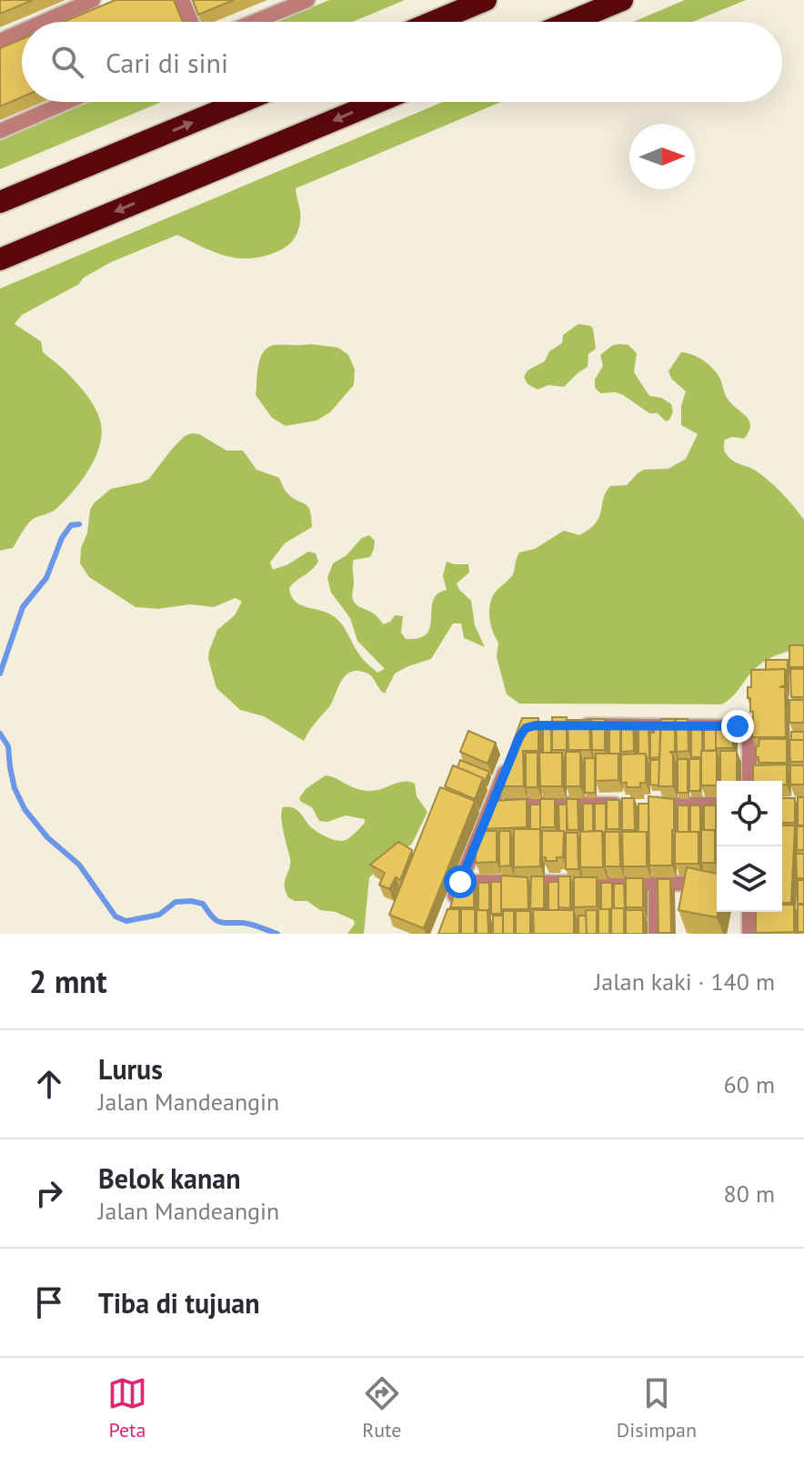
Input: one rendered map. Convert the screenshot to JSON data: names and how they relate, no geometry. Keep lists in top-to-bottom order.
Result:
{
  "north": "right",
  "page": {
    "search": "Cari di sini",
    "heading": ["2 mnt", "Jalan kaki · 140 m"],
    "list": [
      ["Lurus", "Jalan Mandeangin", "60 m"],
      ["Belok kanan", "Jalan Mandeangin", "80 m"],
      "Tiba di tujuan"
    ],
    "nav": ["Peta", "Rute", "Disimpan"]
  }
}
